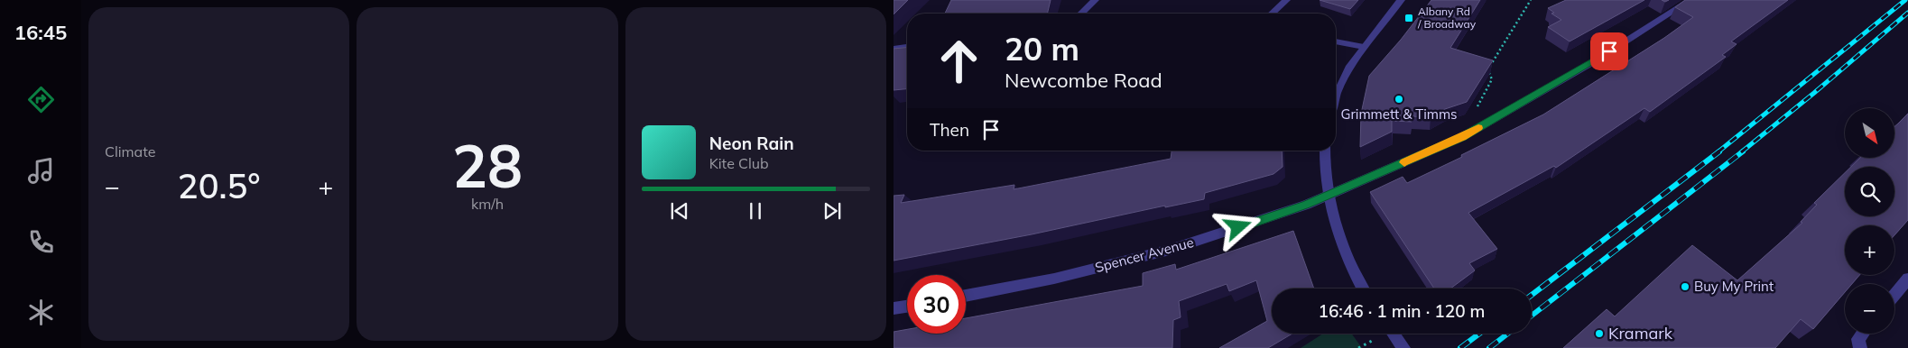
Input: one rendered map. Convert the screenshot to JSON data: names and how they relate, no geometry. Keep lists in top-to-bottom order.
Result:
{
  "streets": {
    "street": ["Spencer Avenue"]
  },
  "places": {
    "transit": ["Albany Rd / Broadway"],
    "other": ["Grimmett & Timms", "Buy My Print", "Kramark"]
  },
  "north": "bottom right",
  "page": {
    "tabs": "16:45",
    "tile": [
      "Climate",
      ["28", "km/h"]
    ],
    "turn": ["20 m", "Newcombe Road"],
    "map_buttons": ["+", "−"],
    "then": "Then",
    "song": ["Neon Rain", "Kite Club"],
    "heat": ["−", "20.5°", "+"],
    "limit": "30",
    "trip": "16:46 · 1 min · 120 m"
  }
}
